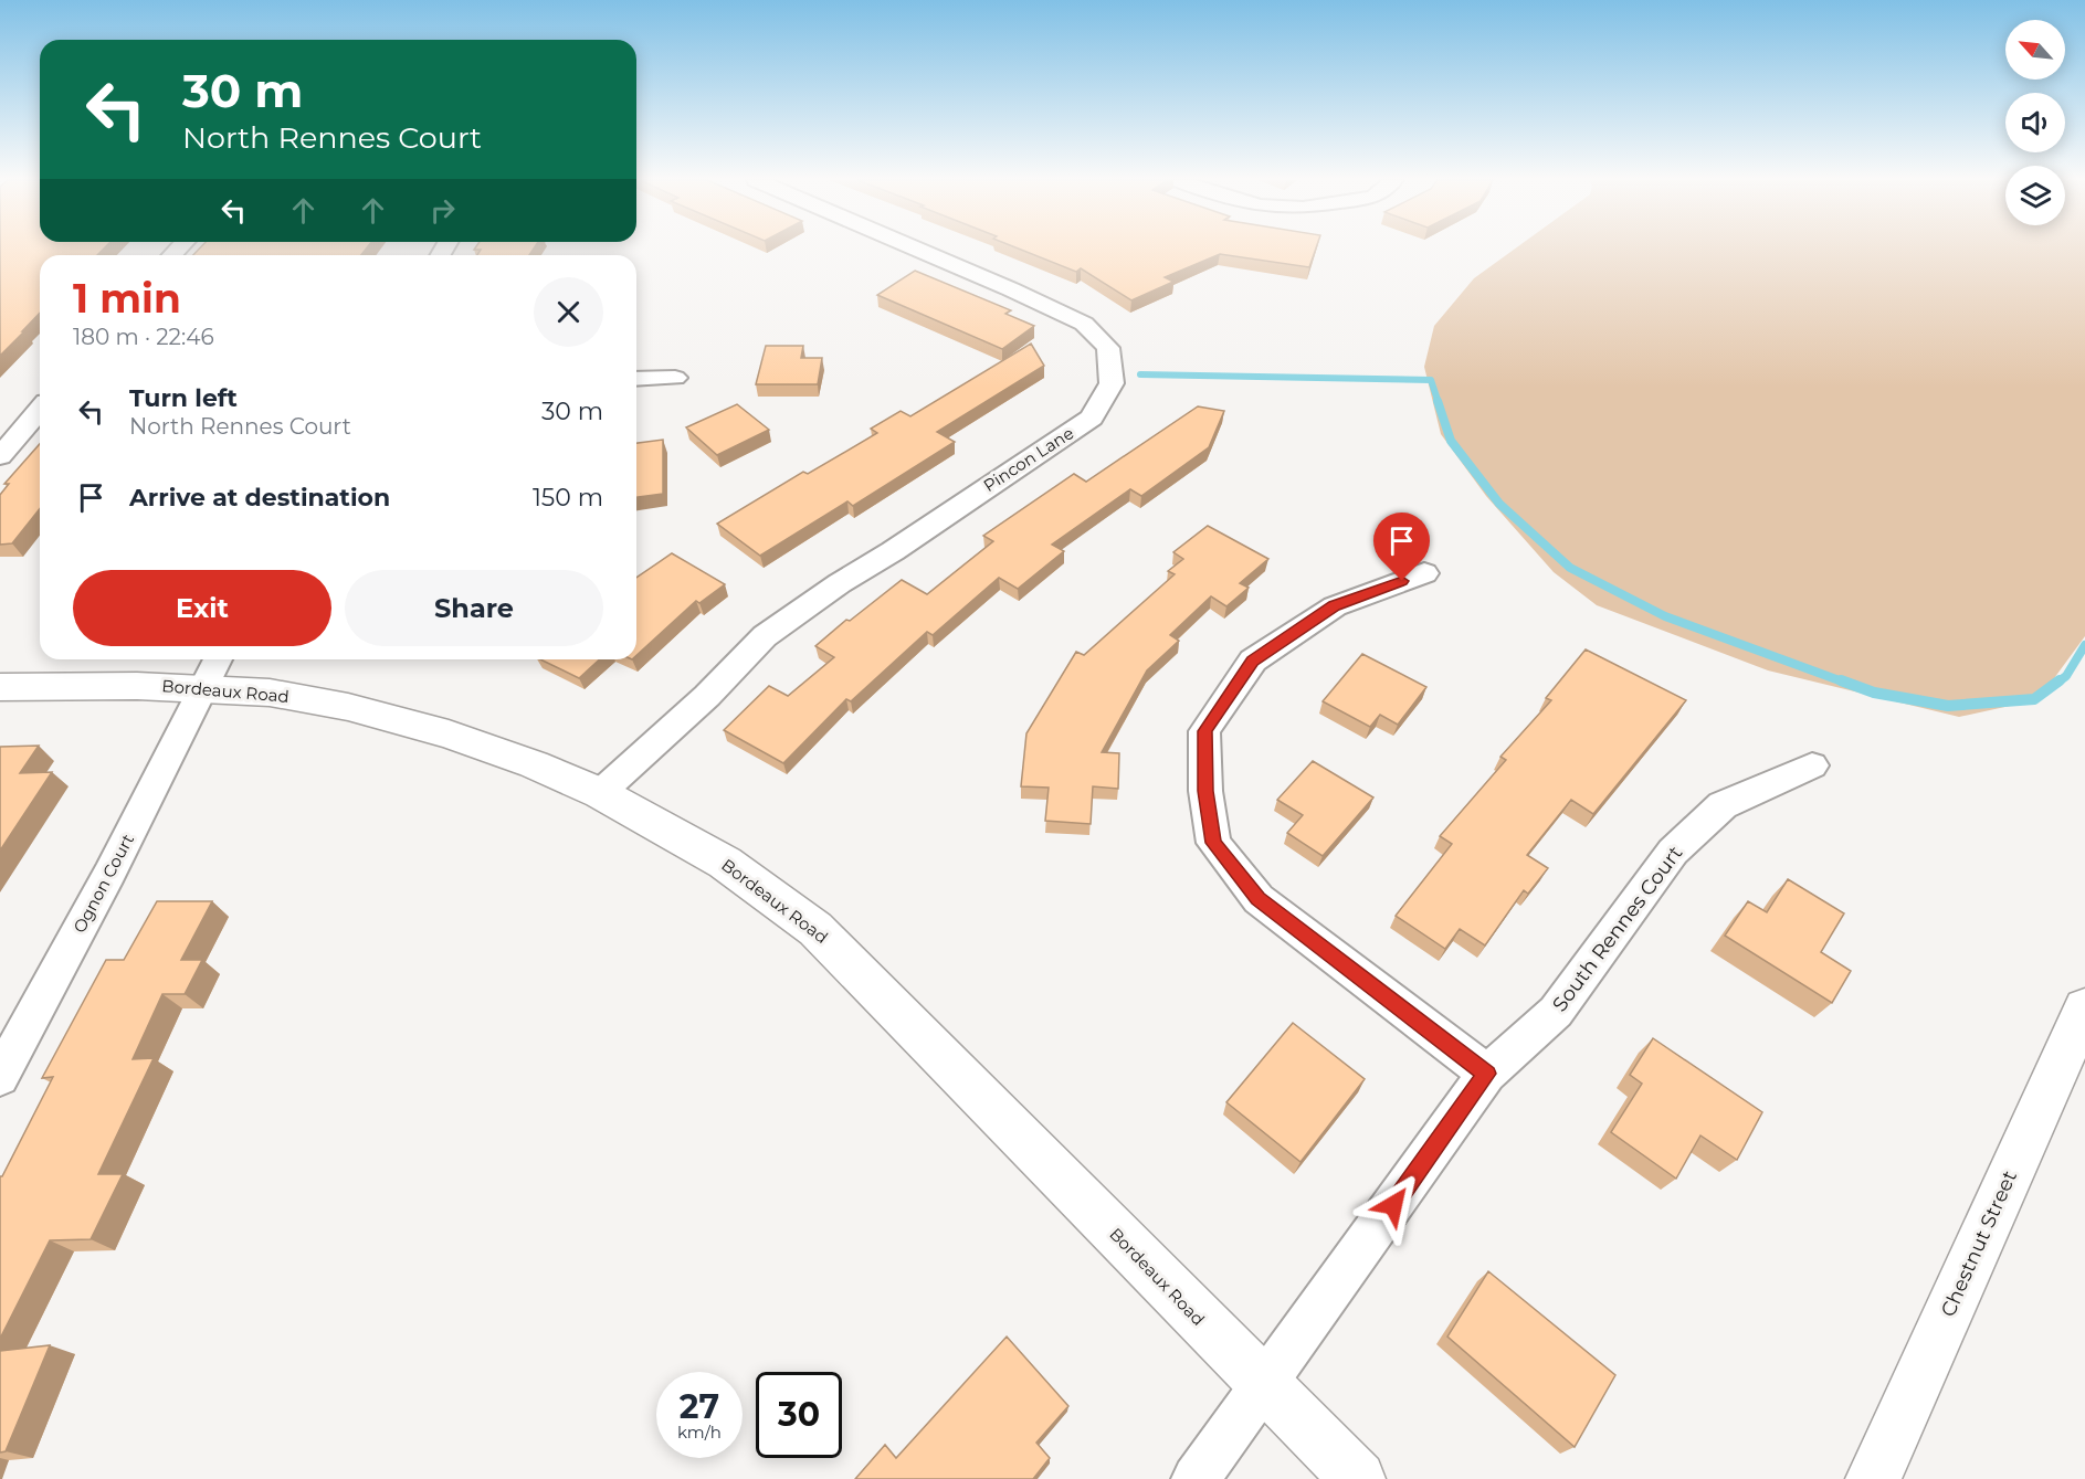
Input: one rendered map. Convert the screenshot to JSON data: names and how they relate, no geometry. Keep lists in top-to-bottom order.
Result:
{
  "streets": {
    "street": [
      "Pincon Lane",
      "Bordeaux Road",
      "Ognon Court",
      "South Rennes Court",
      "Chestnut Street"
    ]
  },
  "crossings": [
    ["Pincon Lane", "Bordeaux Road"],
    ["Bordeaux Road", "Ognon Court"],
    ["Bordeaux Road", "South Rennes Court"]
  ],
  "north": "top left",
  "page": {
    "turn": ["30 m", "North Rennes Court"],
    "heading": ["1 min", "180 m · 22:46"],
    "list": [
      {
        "name": "Turn left",
        "note": "North Rennes Court",
        "value": "30 m"
      },
      {
        "name": "Arrive at destination",
        "value": "150 m"
      }
    ],
    "buttons": ["Exit", "Share"],
    "speed": "27 km/h",
    "limit": "30"
  }
}
